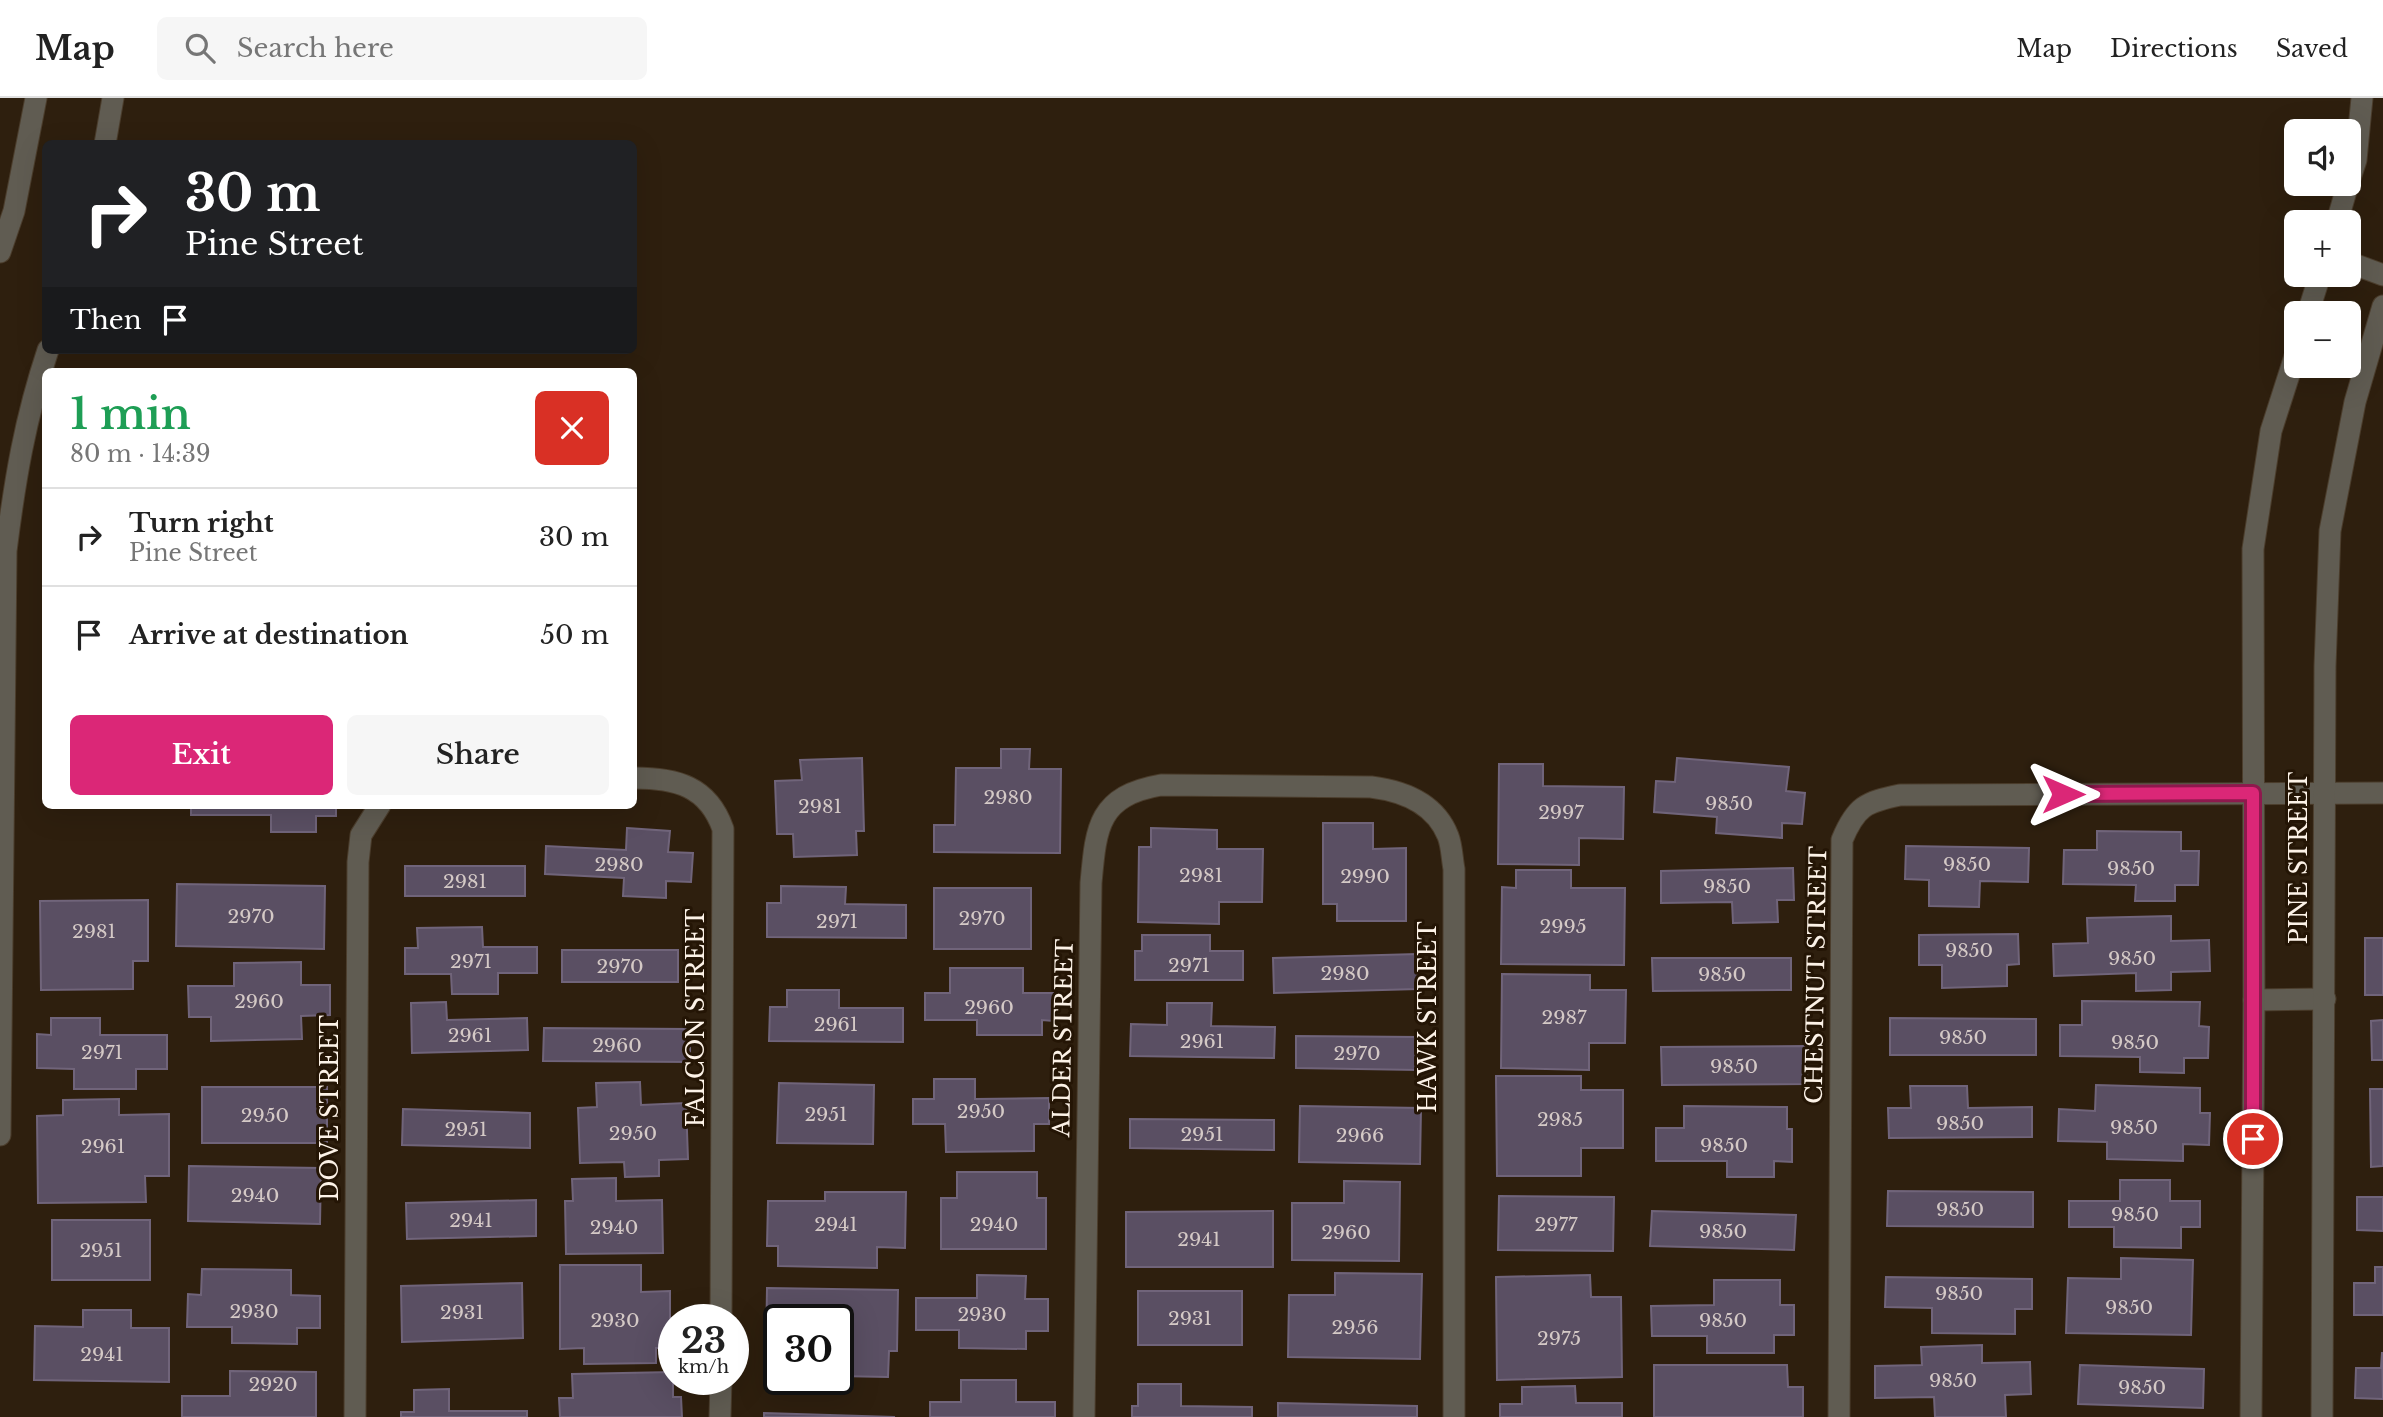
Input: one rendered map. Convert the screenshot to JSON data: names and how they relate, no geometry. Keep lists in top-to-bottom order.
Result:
{
  "streets": {
    "street": [
      "PINE STREET",
      "CHESTNUT STREET",
      "HAWK STREET",
      "FALCON STREET",
      "ALDER STREET",
      "DOVE STREET"
    ]
  },
  "crossings": [
    ["PINE STREET", "CHESTNUT STREET"],
    ["HAWK STREET", "ALDER STREET"]
  ],
  "house_numbers": [
    "2980",
    "9850",
    "2981",
    "2997",
    "2980",
    "9850",
    "9850",
    "2981",
    "2990",
    "2981",
    "9850",
    "2970",
    "2970",
    "2971",
    "2995",
    "2981",
    "9850",
    "9850",
    "2971",
    "2971",
    "2970",
    "2980",
    "9850",
    "2960",
    "2960",
    "2987",
    "2961",
    "2961",
    "9850",
    "2961",
    "9850",
    "2960",
    "2971",
    "2970",
    "9850",
    "2950",
    "2951",
    "2950",
    "2985",
    "9850",
    "9850",
    "2951",
    "2950",
    "2951",
    "2966",
    "9850",
    "2961",
    "2940",
    "9850",
    "9850",
    "2941",
    "2941",
    "2940",
    "2977",
    "2940",
    "9850",
    "2960",
    "2941",
    "2951",
    "9850",
    "9850",
    "2930",
    "2931",
    "2930",
    "2931",
    "2930",
    "9850",
    "2956",
    "2975",
    "2941",
    "9850",
    "2920",
    "9850"
  ],
  "page": {
    "header": "Map",
    "search": "Search here",
    "nav": ["Map", "Directions", "Saved"],
    "map_buttons": ["+", "−"],
    "turn": ["30 m", "Pine Street"],
    "then": "Then",
    "heading": ["1 min", "80 m · 14:39"],
    "list": [
      {
        "name": "Turn right",
        "note": "Pine Street",
        "value": "30 m"
      },
      {
        "name": "Arrive at destination",
        "value": "50 m"
      }
    ],
    "buttons": ["Exit", "Share"],
    "speed": "23 km/h",
    "limit": "30"
  }
}
